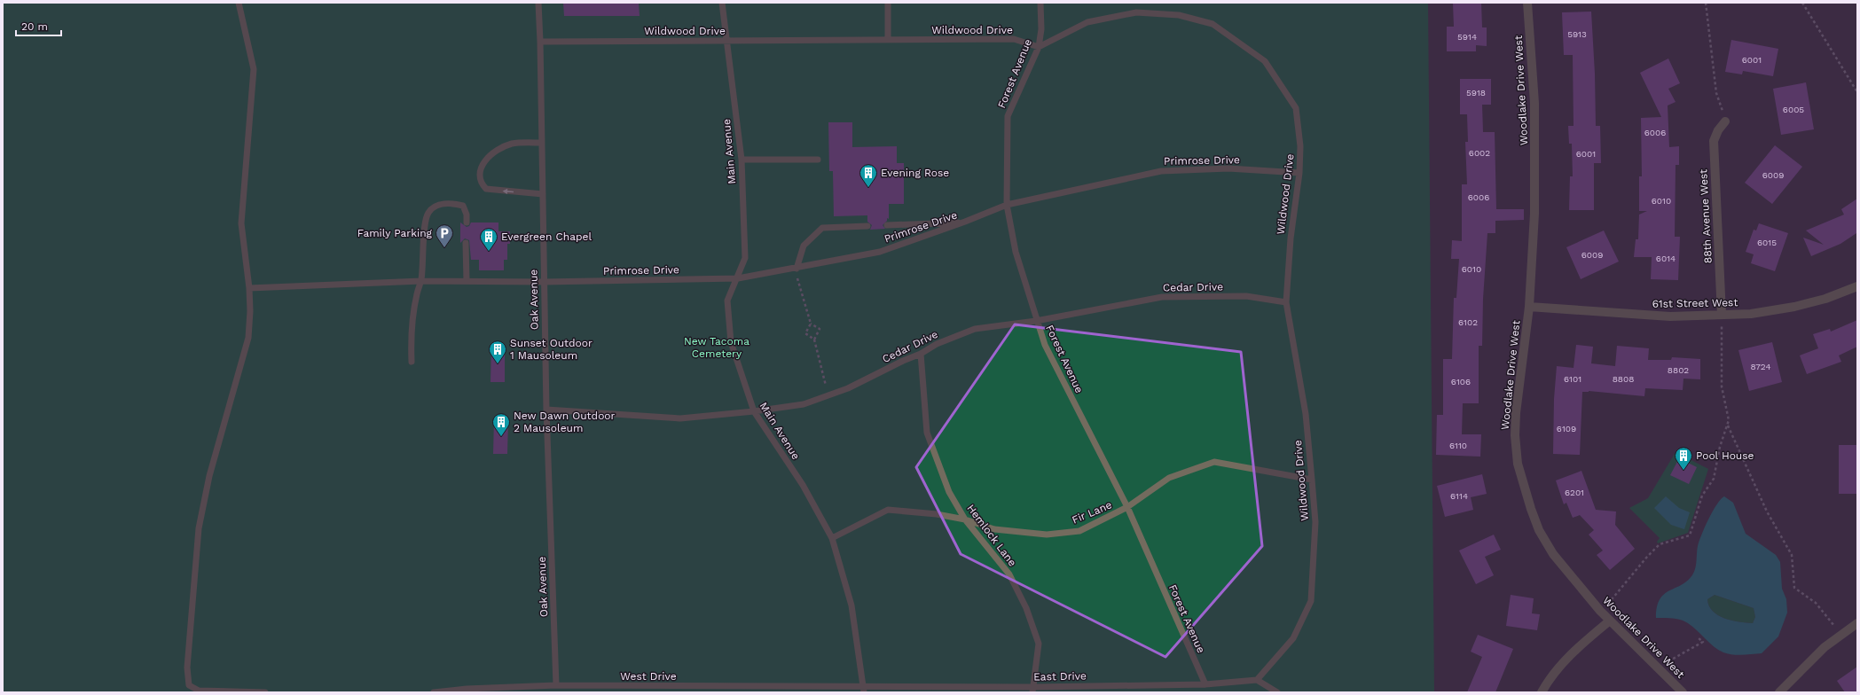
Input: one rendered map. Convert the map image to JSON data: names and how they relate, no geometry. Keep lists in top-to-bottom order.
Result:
{
  "streets": {
    "street": ["Woodlake Drive West", "88th Avenue West", "61st Street West"],
    "lane": [
      "Wildwood Drive",
      "Forest Avenue",
      "Main Avenue",
      "Primrose Drive",
      "Cedar Drive",
      "Oak Avenue",
      "Fir Lane",
      "Hemlock Lane",
      "West Drive",
      "East Drive"
    ]
  },
  "crossings": [
    ["Wildwood Drive", "Forest Avenue"],
    ["Wildwood Drive", "Main Avenue"],
    ["Wildwood Drive", "Primrose Drive"],
    ["Wildwood Drive", "Cedar Drive"],
    ["Wildwood Drive", "Oak Avenue"],
    ["Wildwood Drive", "Fir Lane"],
    ["Wildwood Drive", "East Drive"],
    ["Forest Avenue", "Primrose Drive"],
    ["Forest Avenue", "Cedar Drive"],
    ["Forest Avenue", "Fir Lane"],
    ["Forest Avenue", "East Drive"],
    ["Woodlake Drive West", "61st Street West"],
    ["Main Avenue", "Primrose Drive"],
    ["Main Avenue", "Cedar Drive"],
    ["Main Avenue", "Fir Lane"],
    ["Main Avenue", "West Drive"],
    ["Main Avenue", "East Drive"],
    ["Primrose Drive", "Oak Avenue"],
    ["88th Avenue West", "61st Street West"],
    ["Cedar Drive", "Oak Avenue"],
    ["Cedar Drive", "Hemlock Lane"],
    ["Oak Avenue", "West Drive"],
    ["Fir Lane", "Hemlock Lane"],
    ["Hemlock Lane", "East Drive"],
    ["West Drive", "East Drive"]
  ],
  "parks": ["New Tacoma Cemetery"],
  "places": {
    "building": [
      "Evening Rose",
      "Evergreen Chapel",
      "Sunset Outdoor 1 Mausoleum",
      "New Dawn Outdoor 2 Mausoleum",
      "Pool House"
    ],
    "parking": ["Family Parking"]
  },
  "house_numbers": [
    "5913",
    "5914",
    "6001",
    "5918",
    "6005",
    "6006",
    "6002",
    "6001",
    "6009",
    "6006",
    "6010",
    "6015",
    "6009",
    "6014",
    "6010",
    "6102",
    "8724",
    "8802",
    "6101",
    "8808",
    "6106",
    "6109",
    "6110",
    "6201",
    "6114"
  ],
  "scale_bar": "20 m"
}
